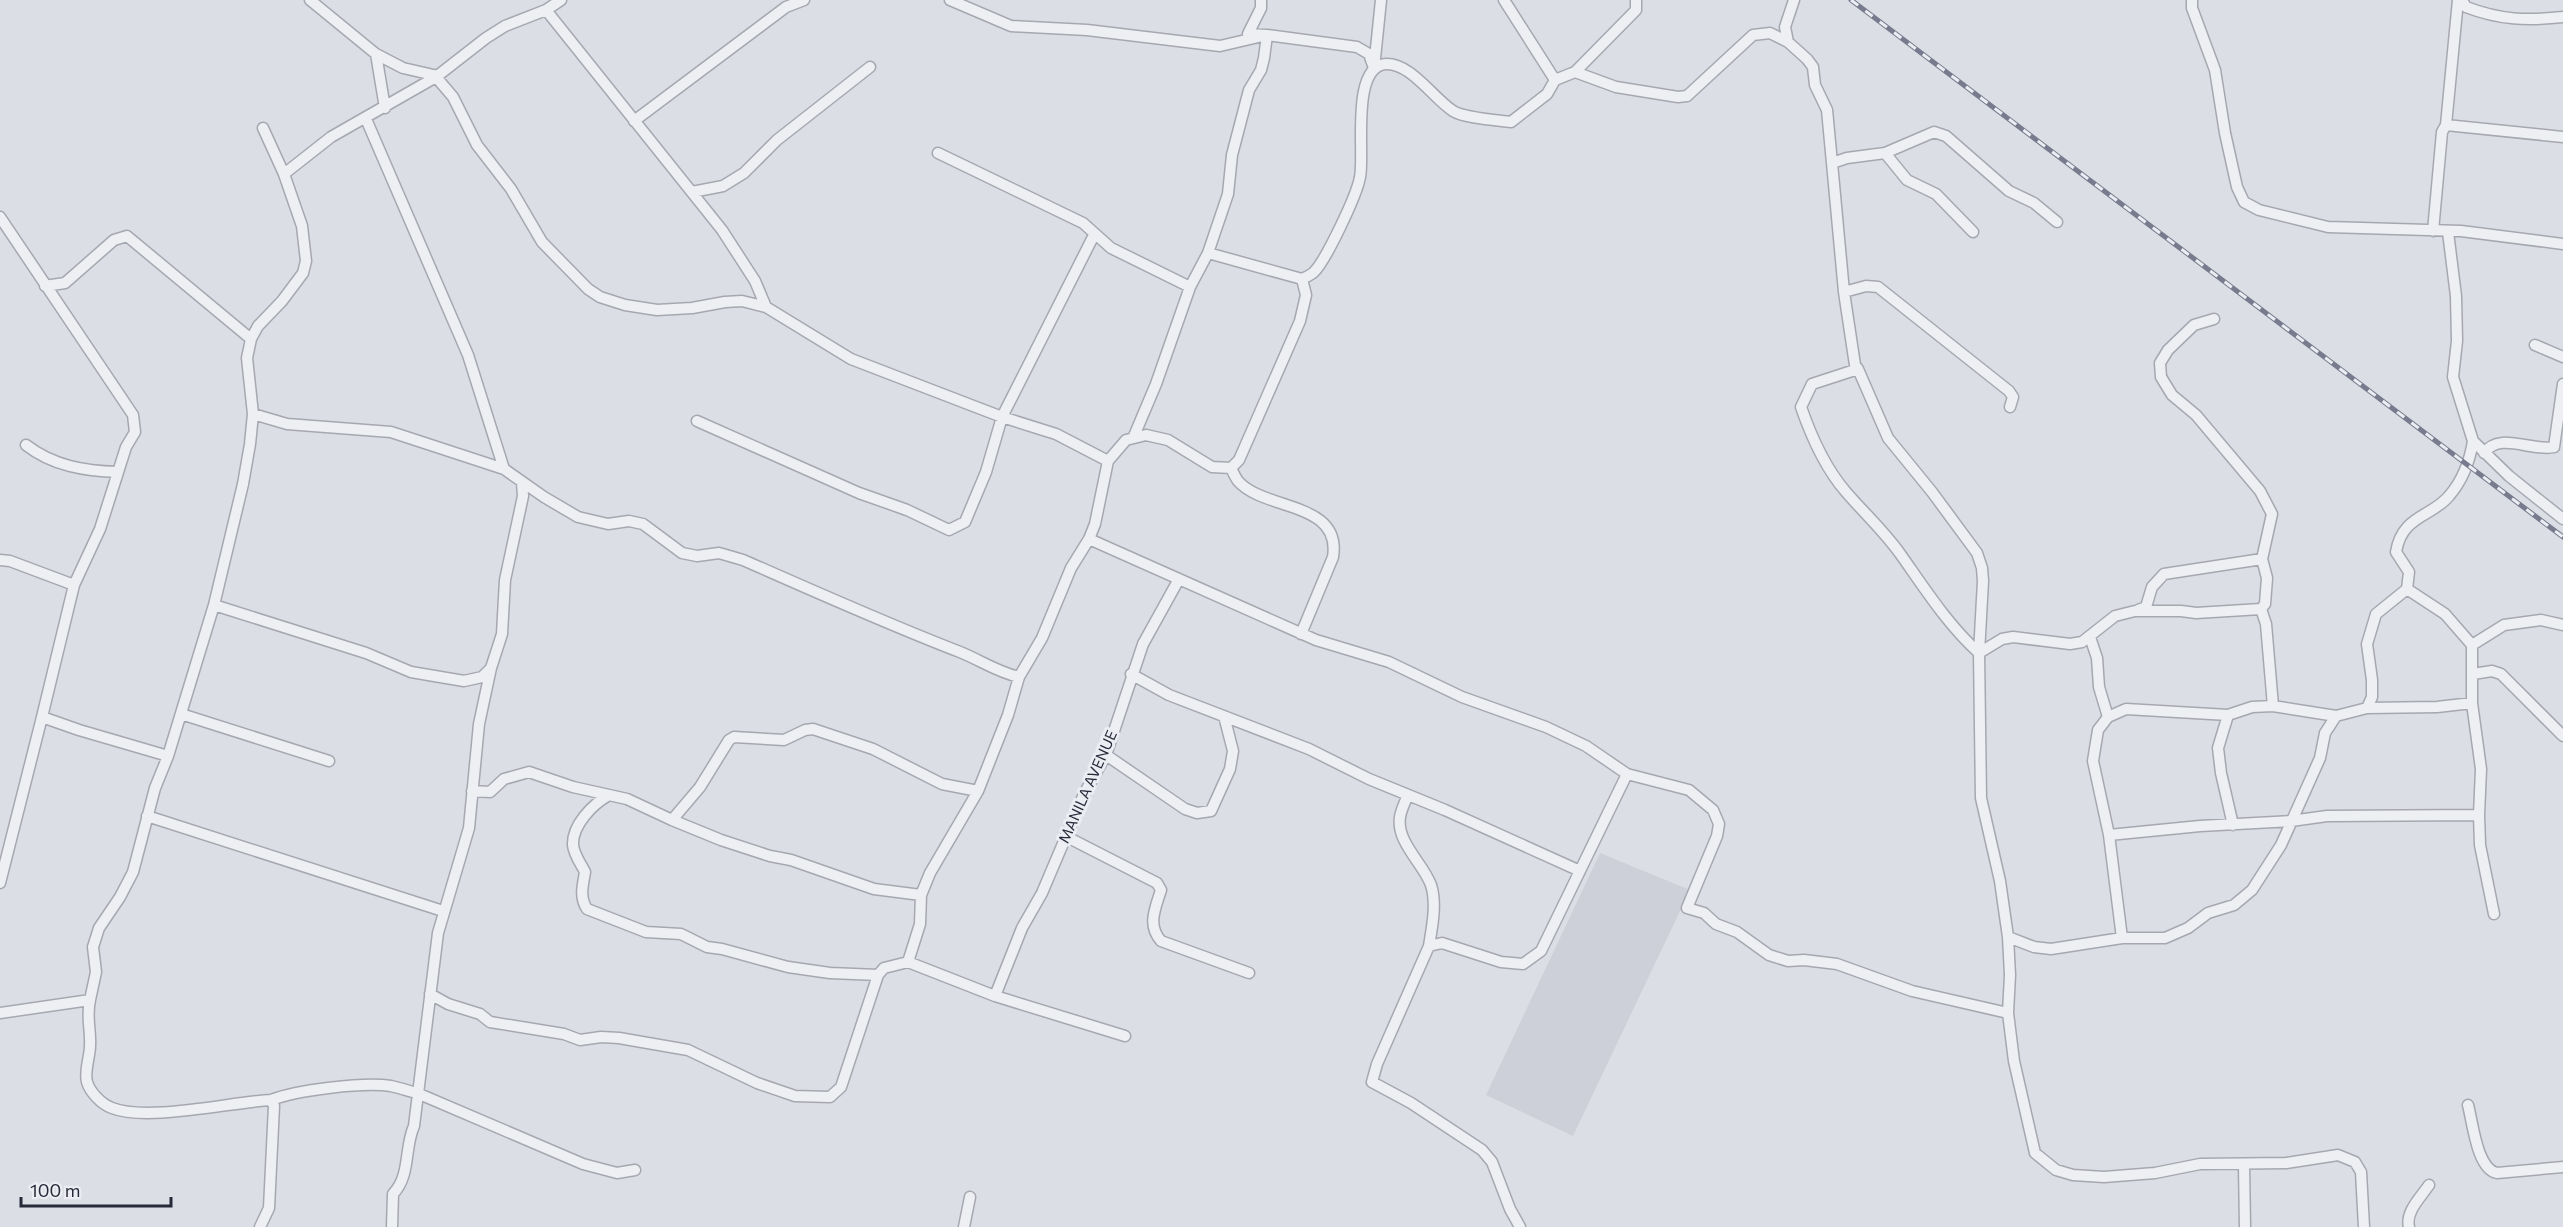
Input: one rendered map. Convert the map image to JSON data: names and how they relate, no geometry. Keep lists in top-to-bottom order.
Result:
{
  "streets": {
    "street": ["MANILA AVENUE"]
  },
  "scale_bar": "100 m"
}
